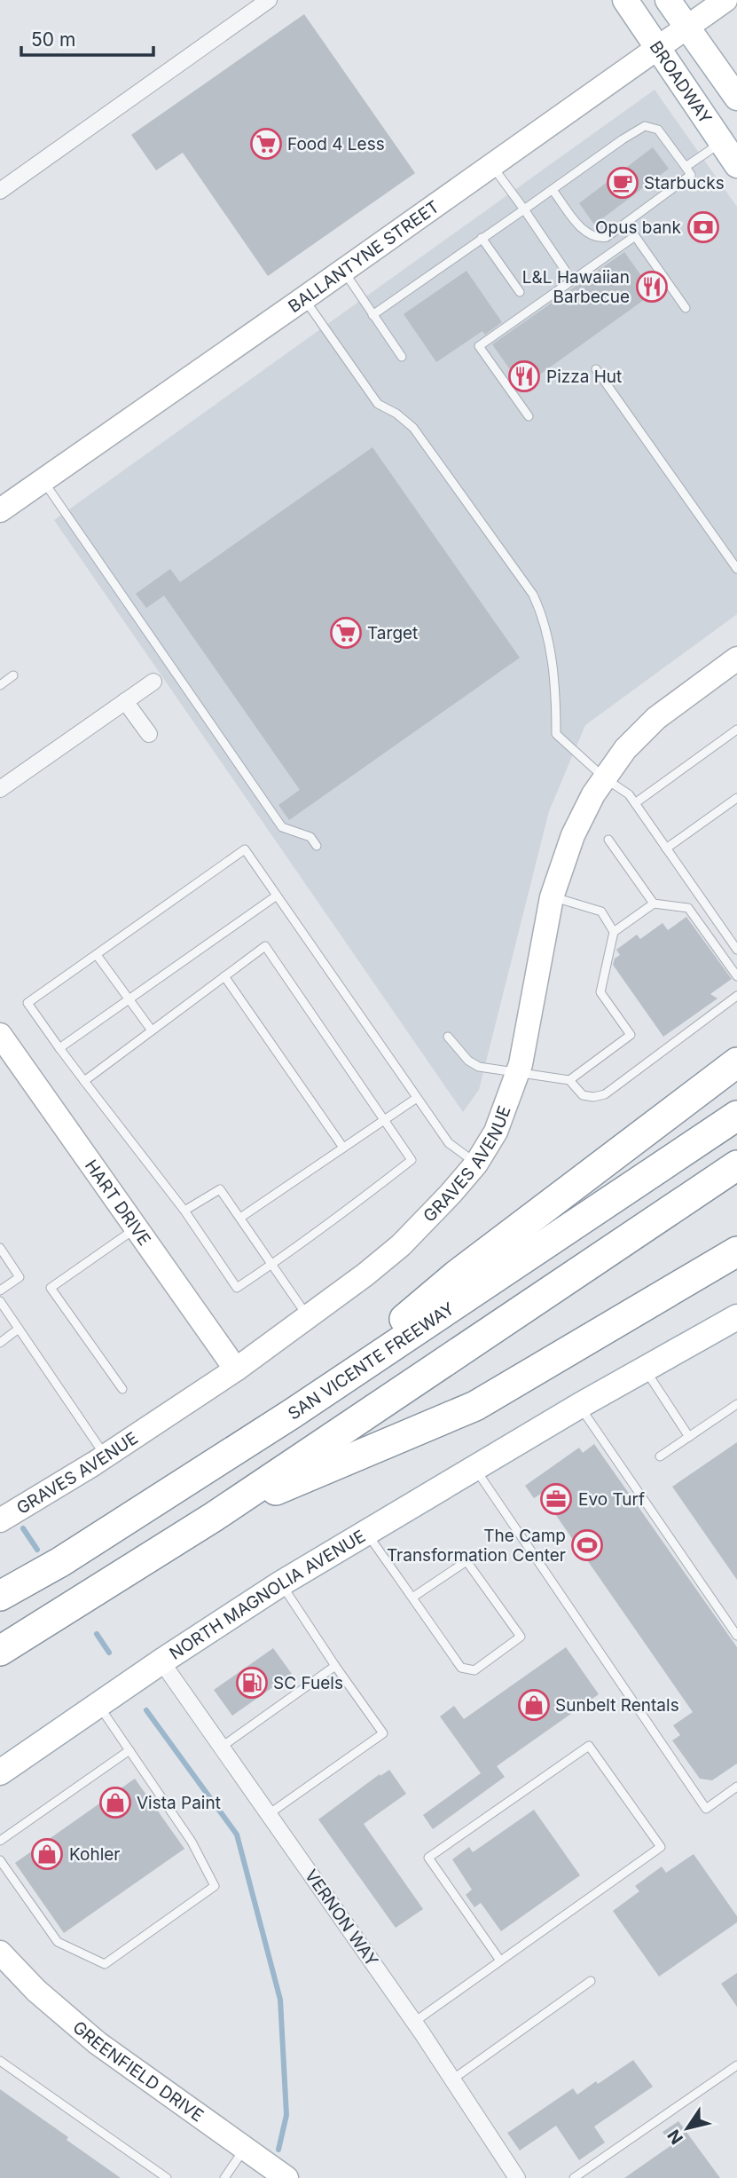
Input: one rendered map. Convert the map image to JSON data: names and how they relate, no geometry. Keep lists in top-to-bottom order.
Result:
{
  "streets": {
    "highway": ["SAN VICENTE FREEWAY"],
    "main road": [
      "BROADWAY",
      "BALLANTYNE STREET",
      "GRAVES AVENUE",
      "HART DRIVE",
      "NORTH MAGNOLIA AVENUE",
      "GREENFIELD DRIVE"
    ],
    "street": ["VERNON WAY"]
  },
  "crossings": [
    ["BROADWAY", "BALLANTYNE STREET"],
    ["GRAVES AVENUE", "HART DRIVE"],
    ["NORTH MAGNOLIA AVENUE", "VERNON WAY"]
  ],
  "places": {
    "supermarket": ["Food 4 Less", "Target"],
    "cafe": ["Starbucks"],
    "bank": ["Opus bank"],
    "restaurant": ["L&L Hawaiian Barbecue", "Pizza Hut"],
    "office": ["Evo Turf"],
    "sports": ["The Camp Transformation Center"],
    "fuel station": ["SC Fuels"],
    "shop": ["Sunbelt Rentals", "Vista Paint", "Kohler"]
  },
  "scale_bar": "50 m",
  "north": "bottom left"
}
